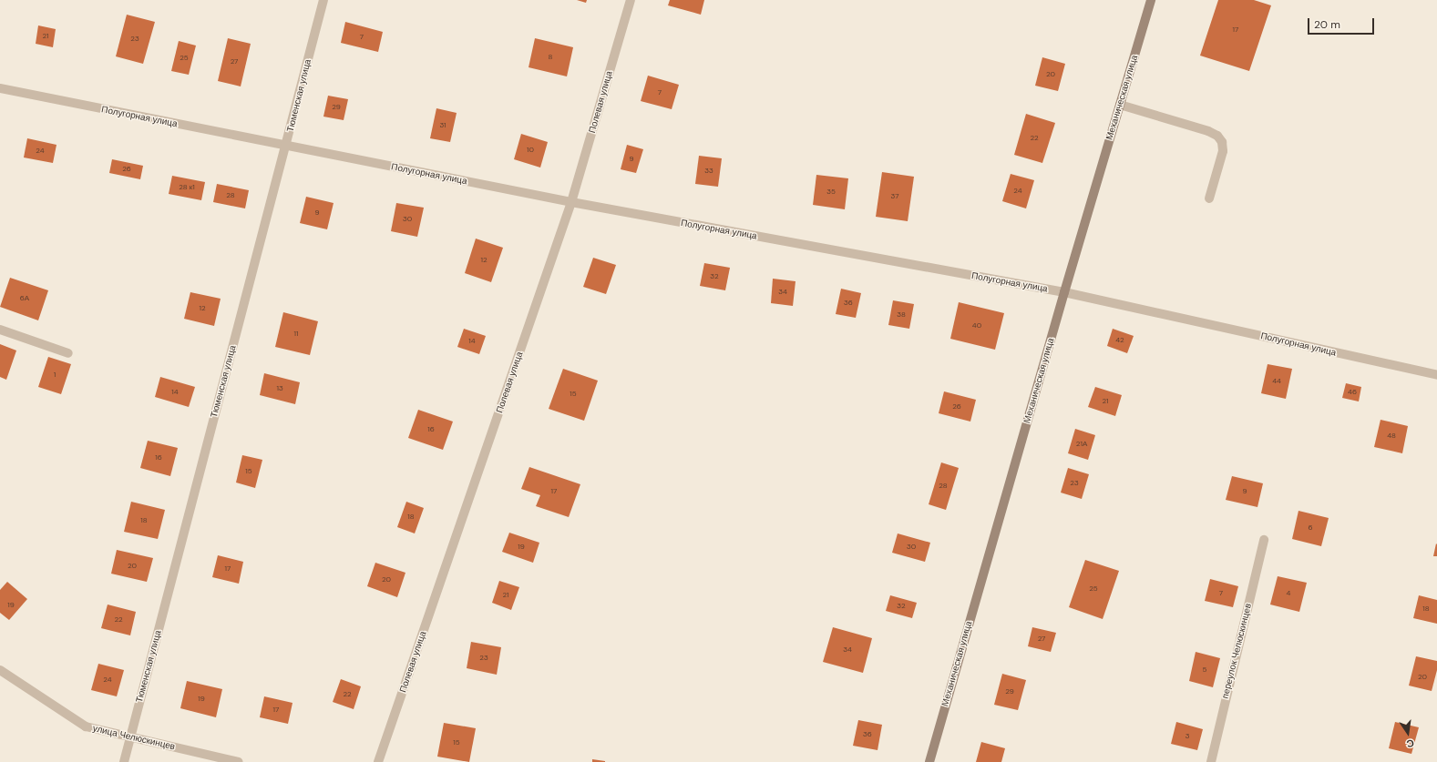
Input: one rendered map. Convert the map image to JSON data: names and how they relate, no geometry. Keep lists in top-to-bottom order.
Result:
{
  "streets": {
    "street": [
      "Тюменская улица",
      "Механическая улица",
      "Полевая улица",
      "Полугорная улица",
      "переулок Челюскинцев",
      "улица Челюскинцев"
    ]
  },
  "crossings": [
    ["Тюменская улица", "Полугорная улица"],
    ["Тюменская улица", "улица Челюскинцев"],
    ["Механическая улица", "Полугорная улица"],
    ["Полевая улица", "Полугорная улица"]
  ],
  "house_numbers": [
    "17",
    "21",
    "7",
    "23",
    "8",
    "25",
    "27",
    "20",
    "7",
    "29",
    "31",
    "22",
    "10",
    "24",
    "9",
    "26",
    "33",
    "28 к1",
    "24",
    "35",
    "28",
    "37",
    "9",
    "30",
    "12",
    "32",
    "34",
    "6А",
    "36",
    "12",
    "38",
    "40",
    "11",
    "42",
    "14",
    "1",
    "44",
    "13",
    "14",
    "46",
    "15",
    "21",
    "26",
    "16",
    "48",
    "21А",
    "16",
    "15",
    "23",
    "28",
    "17",
    "9",
    "18",
    "18",
    "6",
    "19",
    "30",
    "20",
    "17",
    "20",
    "25",
    "7",
    "4",
    "21",
    "19",
    "32",
    "18",
    "22",
    "27",
    "34",
    "23",
    "5",
    "20",
    "24",
    "29",
    "22",
    "19",
    "17",
    "36",
    "3",
    "15"
  ],
  "scale_bar": "20 m",
  "north": "bottom"
}
